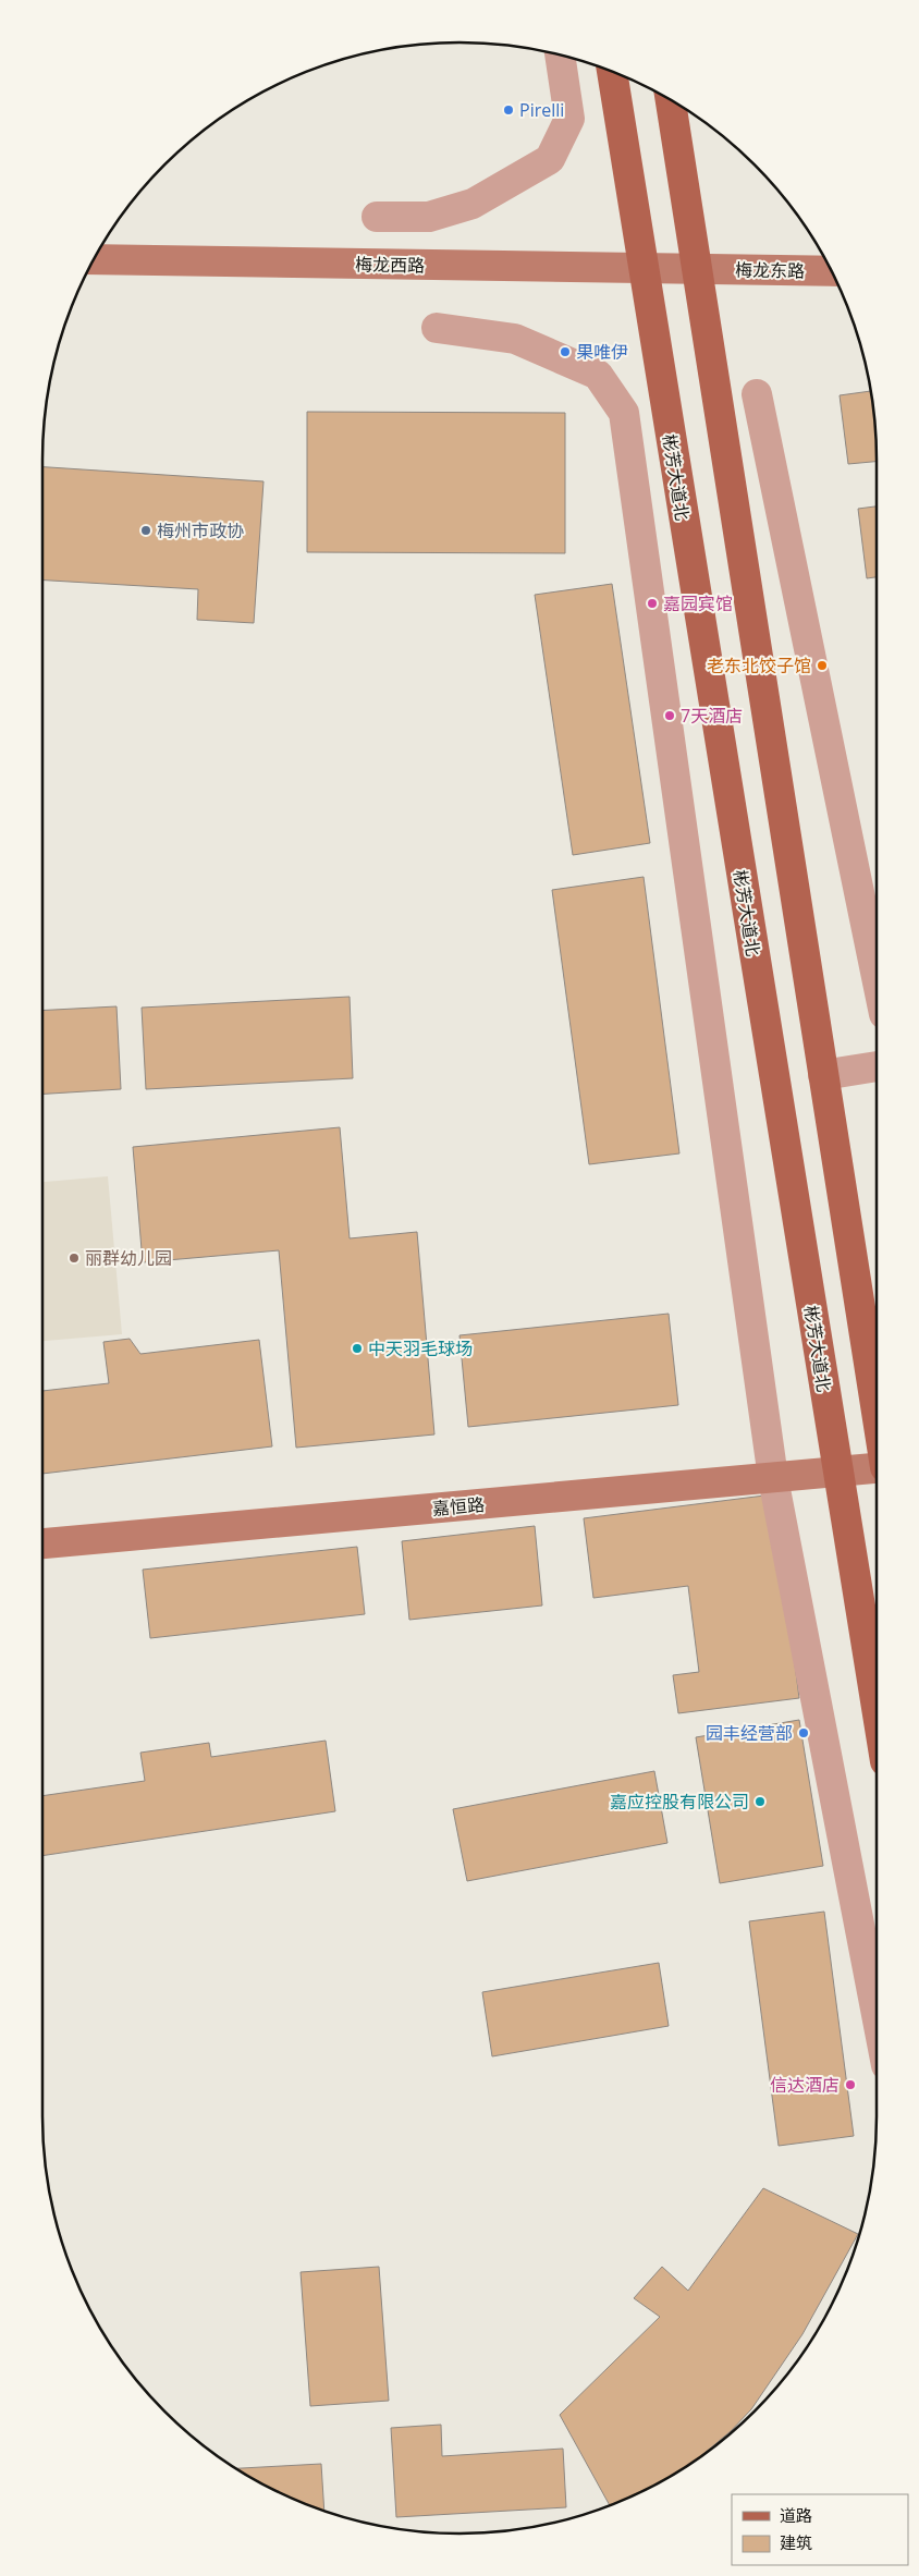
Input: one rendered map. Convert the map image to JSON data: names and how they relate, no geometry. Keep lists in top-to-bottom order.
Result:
{
  "streets": {
    "main road": ["彬芳大道北"],
    "street": ["梅龙西路", "梅龙东路", "嘉恒路"]
  },
  "crossings": [
    ["梅龙西路", "梅龙东路"],
    ["梅龙西路", "彬芳大道北"],
    ["彬芳大道北", "嘉恒路"]
  ],
  "places": [
    "Pirelli",
    "果唯伊",
    "梅州市政协",
    "嘉园宾馆",
    "老东北饺子馆",
    "7天酒店",
    "丽群幼儿园",
    "中天羽毛球场",
    "园丰经营部",
    "嘉应控股有限公司",
    "信达酒店"
  ],
  "legend": ["道路", "建筑"]
}
